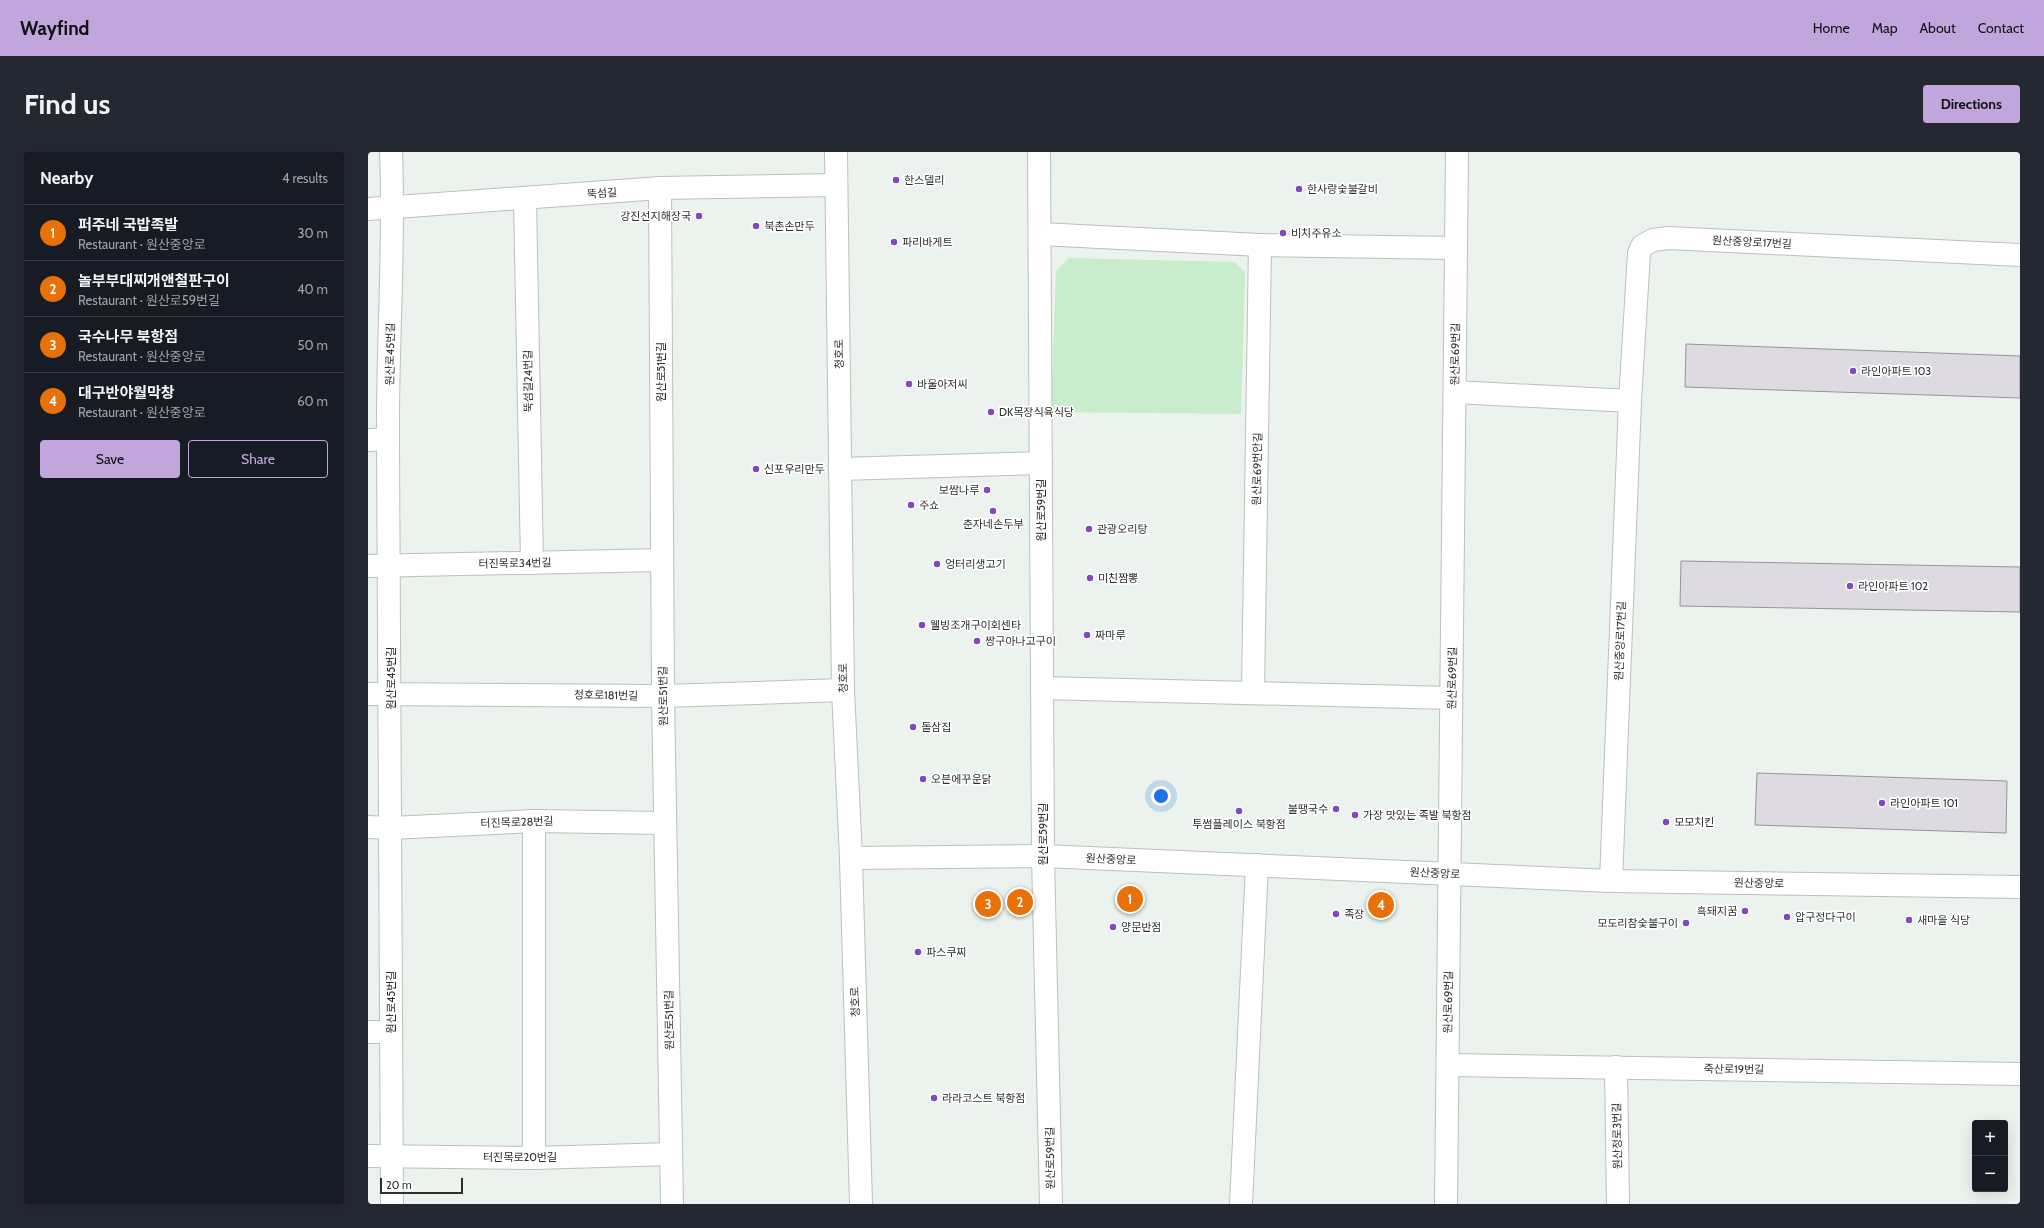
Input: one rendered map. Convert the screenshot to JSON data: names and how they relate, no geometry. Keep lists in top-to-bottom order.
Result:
{
  "streets": {
    "street": [
      "뚝섬길",
      "원산중앙로17번길",
      "원산로45번길",
      "청호로",
      "원산로69번길",
      "원산로51번길",
      "뚝섬길24번길",
      "원산로69번안길",
      "원산로59번길",
      "터진목로34번길",
      "청호로181번길",
      "터진목로28번길",
      "원산중앙로",
      "죽산로19번길",
      "원산정로3번길",
      "터진목로20번길"
    ]
  },
  "crossings": [
    ["뚝섬길", "원산로45번길"],
    ["뚝섬길", "청호로"],
    ["뚝섬길", "원산로51번길"],
    ["뚝섬길", "뚝섬길24번길"],
    ["원산중앙로17번길", "원산중앙로"],
    ["원산로45번길", "터진목로34번길"],
    ["원산로45번길", "청호로181번길"],
    ["원산로45번길", "터진목로28번길"],
    ["원산로45번길", "터진목로20번길"],
    ["청호로", "원산로59번길"],
    ["청호로", "청호로181번길"],
    ["청호로", "원산중앙로"],
    ["원산로69번길", "원산중앙로"],
    ["원산로69번길", "죽산로19번길"],
    ["원산로51번길", "터진목로34번길"],
    ["원산로51번길", "청호로181번길"],
    ["원산로51번길", "터진목로28번길"],
    ["원산로51번길", "터진목로20번길"],
    ["뚝섬길24번길", "터진목로34번길"],
    ["원산로59번길", "원산중앙로"],
    ["죽산로19번길", "원산정로3번길"]
  ],
  "places": [
    "한스델리",
    "한사랑숯불갈비",
    "강진선지해장국",
    "북촌손만두",
    "비치주유소",
    "파리바게트",
    "라인아파트 103",
    "바울아저씨",
    "DK목장식육식당",
    "신포우리만두",
    "보쌈나루",
    "주쇼",
    "춘자네손두부",
    "관광오리탕",
    "엉터리생고기",
    "미친짬뽕",
    "라인아파트 102",
    "웰빙조개구이회센타",
    "짜마루",
    "짱구아나고구이",
    "돌삼집",
    "오븐에꾸운닭",
    "라인아파트 101",
    "불땡국수",
    "투썸플레이스 북항점",
    "가장 맛있는 족발 북항점",
    "모모치킨",
    "흑돼지꿈",
    "족장",
    "압구정다구이",
    "새마을 식당",
    "모도리참숯불구이",
    "양문반점",
    "파스쿠찌",
    "라라코스트 북항점"
  ],
  "scale_bar": "20 m",
  "page": {
    "header": "Wayfind",
    "nav": [
      "Home",
      "Map",
      "About",
      "Contact"
    ],
    "buttons": [
      "Directions",
      ["Save", "Share"]
    ],
    "title": "Find us",
    "heading": ["Nearby", "4 results"],
    "list": [
      {
        "mark": "1",
        "name": "퍼주네 국밥족발",
        "note": "Restaurant · 원산중앙로",
        "value": "30 m"
      },
      {
        "mark": "2",
        "name": "놀부부대찌개앤철판구이",
        "note": "Restaurant · 원산로59번길",
        "value": "40 m"
      },
      {
        "mark": "3",
        "name": "국수나무 북항점",
        "note": "Restaurant · 원산중앙로",
        "value": "50 m"
      },
      {
        "mark": "4",
        "name": "대구반야월막창",
        "note": "Restaurant · 원산중앙로",
        "value": "60 m"
      }
    ],
    "pins": [
      "1",
      "2",
      "3",
      "4"
    ],
    "map_buttons": ["+", "−"],
    "scale": "20 m"
  }
}
